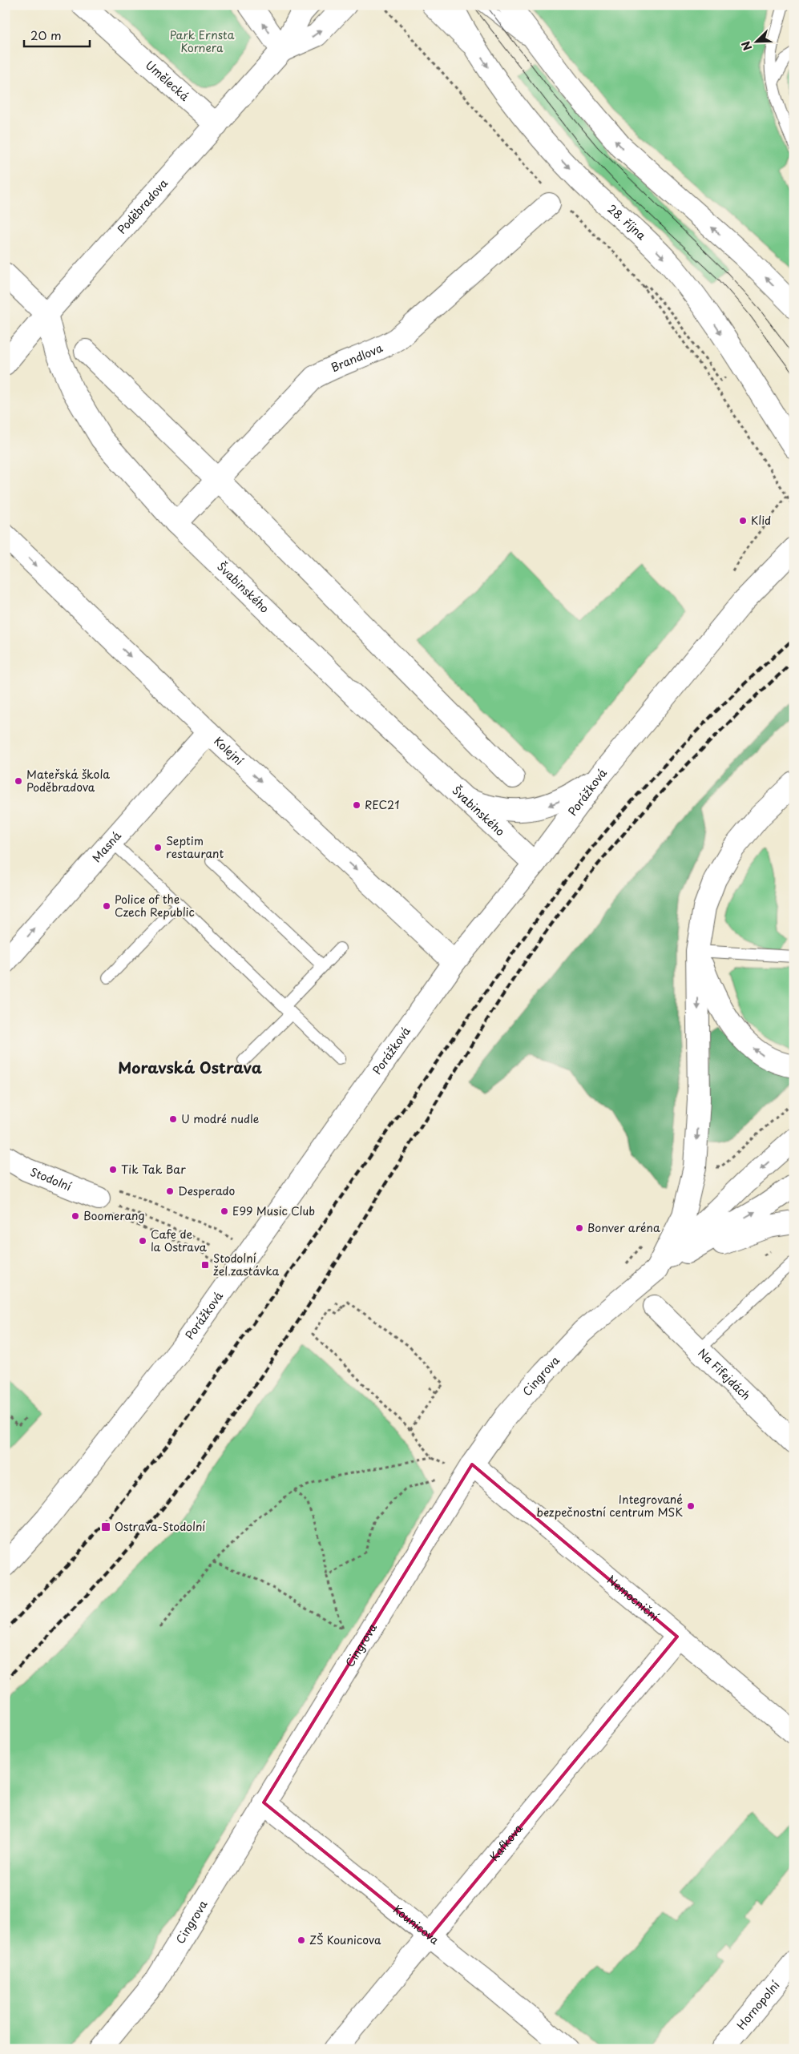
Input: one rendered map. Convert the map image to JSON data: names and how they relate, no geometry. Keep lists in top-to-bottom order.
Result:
{
  "streets": {
    "main road": [
      "Umělecká",
      "Poděbradova",
      "28. října",
      "Brandlova",
      "Švabinského",
      "Kolejní",
      "Porážková",
      "Masná",
      "Stodolní",
      "Na Fifejdách",
      "Cingrova",
      "Nemocniční",
      "Kafkova",
      "Kounicova",
      "Hornopolní"
    ]
  },
  "crossings": [
    ["Umělecká", "Poděbradova"],
    ["Poděbradova", "Švabinského"],
    ["Brandlova", "Švabinského"],
    ["Švabinského", "Porážková"],
    ["Kolejní", "Porážková"],
    ["Kolejní", "Masná"],
    ["Cingrova", "Nemocniční"],
    ["Cingrova", "Kounicova"],
    ["Nemocniční", "Kafkova"],
    ["Kafkova", "Kounicova"]
  ],
  "one_way": ["Masná"],
  "districts": ["Moravská Ostrava"],
  "parks": ["Park Ernsta Kornera"],
  "places": {
    "other": [
      "Klid",
      "Mateřská škola Poděbradova",
      "REC21",
      "Septim restaurant",
      "Police of the Czech Republic",
      "U modré nudle",
      "Tik Tak Bar",
      "Desperado",
      "E99 Music Club",
      "Boomerang",
      "Bonver aréna",
      "Cafe de la Ostrava",
      "Integrované bezpečnostní centrum MSK",
      "ZŠ Kounicova"
    ],
    "transit": ["Stodolní žel.zastávka", "Ostrava-Stodolní"]
  },
  "scale_bar": "20 m",
  "north": "bottom left"
}
